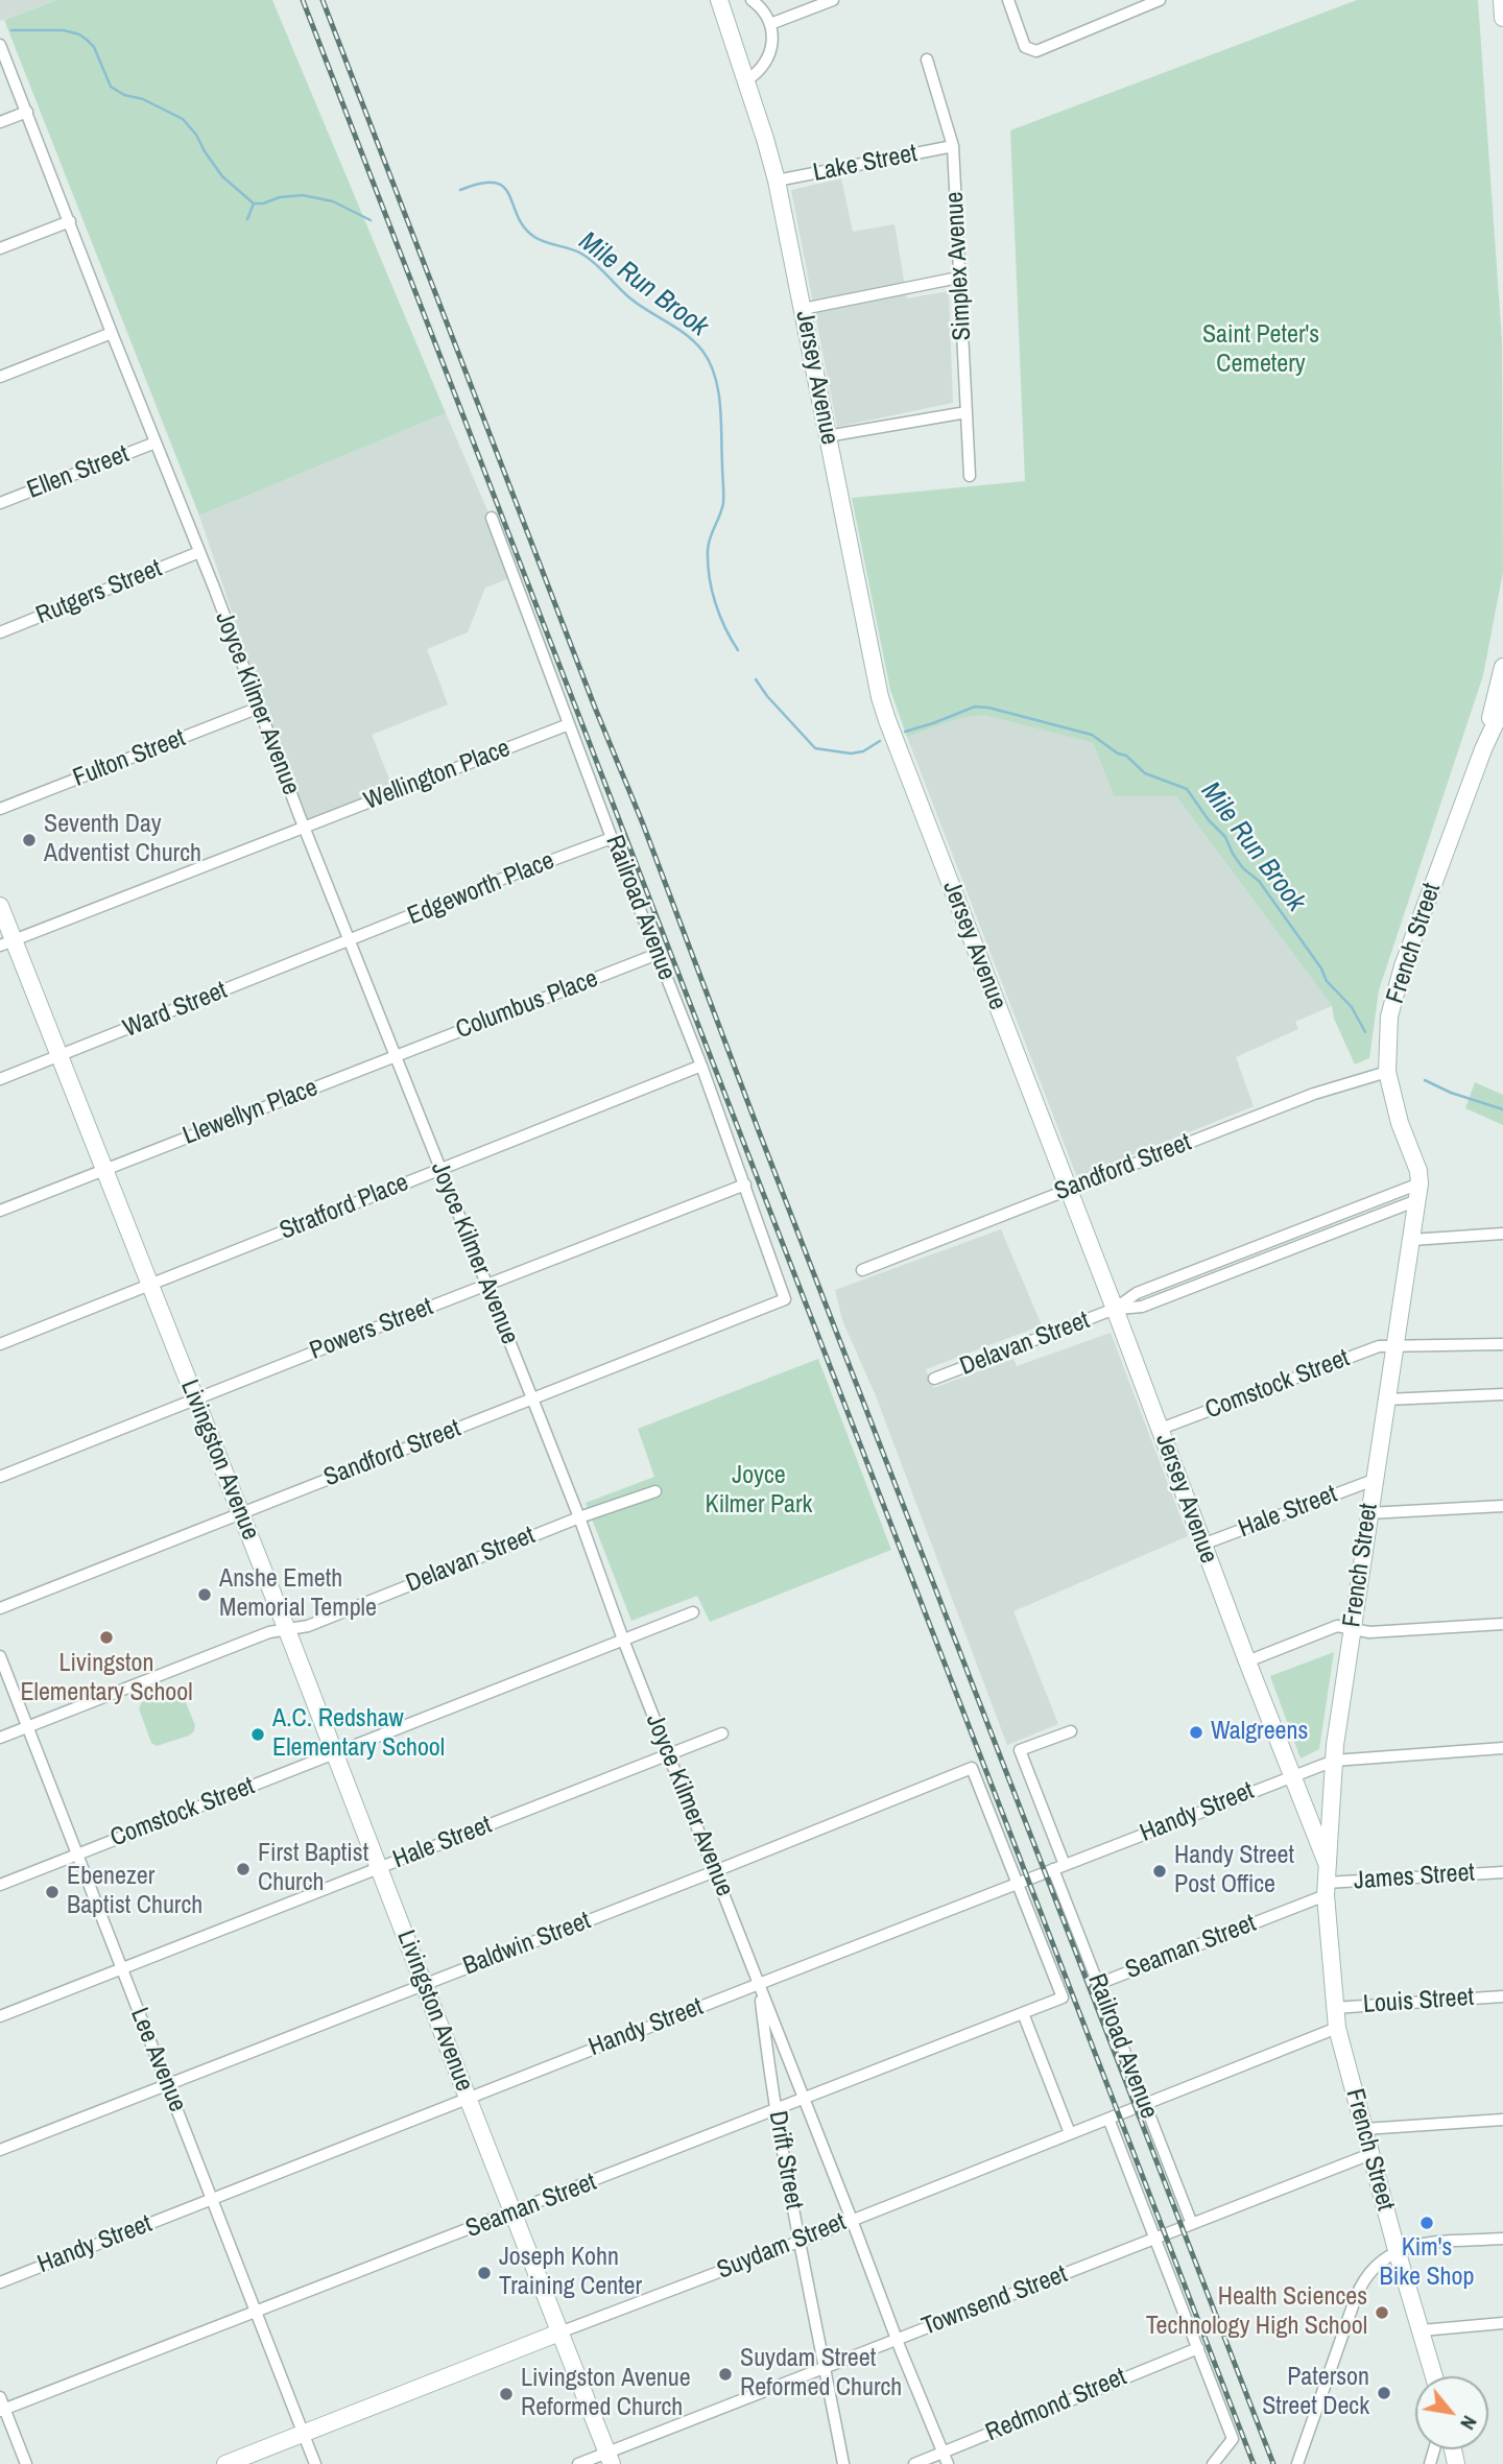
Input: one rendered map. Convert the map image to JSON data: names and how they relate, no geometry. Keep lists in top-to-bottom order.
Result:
{
  "streets": {
    "main road": [
      "Jersey Avenue",
      "French Street",
      "Livingston Avenue",
      "Suydam Street"
    ],
    "street": [
      "Lake Street",
      "Simplex Avenue",
      "Ellen Street",
      "Rutgers Street",
      "Joyce Kilmer Avenue",
      "Fulton Street",
      "Wellington Place",
      "Edgeworth Place",
      "Railroad Avenue",
      "Columbus Place",
      "Ward Street",
      "Llewellyn Place",
      "Sandford Street",
      "Stratford Place",
      "Powers Street",
      "Delavan Street",
      "Comstock Street",
      "Hale Street",
      "Handy Street",
      "James Street",
      "Baldwin Street",
      "Seaman Street",
      "Louis Street",
      "Lee Avenue",
      "Drift Street",
      "Townsend Street",
      "Redmond Street"
    ]
  },
  "crossings": [
    ["Lake Street", "Simplex Avenue"],
    ["Lake Street", "Jersey Avenue"],
    ["Jersey Avenue", "French Street"],
    ["Jersey Avenue", "Sandford Street"],
    ["Jersey Avenue", "Delavan Street"],
    ["Jersey Avenue", "Comstock Street"],
    ["Jersey Avenue", "Hale Street"],
    ["Jersey Avenue", "Handy Street"],
    ["Ellen Street", "Joyce Kilmer Avenue"],
    ["Rutgers Street", "Joyce Kilmer Avenue"],
    ["Joyce Kilmer Avenue", "Fulton Street"],
    ["Joyce Kilmer Avenue", "Wellington Place"],
    ["Joyce Kilmer Avenue", "Edgeworth Place"],
    ["Joyce Kilmer Avenue", "Columbus Place"],
    ["Joyce Kilmer Avenue", "Ward Street"],
    ["Joyce Kilmer Avenue", "Llewellyn Place"],
    ["Joyce Kilmer Avenue", "Sandford Street"],
    ["Joyce Kilmer Avenue", "Stratford Place"],
    ["Joyce Kilmer Avenue", "Powers Street"],
    ["Joyce Kilmer Avenue", "Delavan Street"],
    ["Joyce Kilmer Avenue", "Comstock Street"],
    ["Joyce Kilmer Avenue", "Hale Street"],
    ["Joyce Kilmer Avenue", "Handy Street"],
    ["Joyce Kilmer Avenue", "Baldwin Street"],
    ["Joyce Kilmer Avenue", "Seaman Street"],
    ["Joyce Kilmer Avenue", "Drift Street"],
    ["Joyce Kilmer Avenue", "Suydam Street"],
    ["Joyce Kilmer Avenue", "Townsend Street"],
    ["Joyce Kilmer Avenue", "Redmond Street"],
    ["Wellington Place", "Railroad Avenue"],
    ["Wellington Place", "Livingston Avenue"],
    ["Edgeworth Place", "Railroad Avenue"],
    ["Edgeworth Place", "Ward Street"],
    ["Railroad Avenue", "Columbus Place"],
    ["Railroad Avenue", "Sandford Street"],
    ["Railroad Avenue", "Stratford Place"],
    ["Railroad Avenue", "Powers Street"],
    ["Railroad Avenue", "Handy Street"],
    ["Railroad Avenue", "Baldwin Street"],
    ["Railroad Avenue", "Seaman Street"],
    ["Railroad Avenue", "Suydam Street"],
    ["Railroad Avenue", "Townsend Street"],
    ["Railroad Avenue", "Redmond Street"],
    ["French Street", "Sandford Street"],
    ["French Street", "Delavan Street"],
    ["French Street", "Comstock Street"],
    ["French Street", "Hale Street"],
    ["French Street", "Handy Street"],
    ["French Street", "James Street"],
    ["French Street", "Seaman Street"],
    ["French Street", "Louis Street"],
    ["French Street", "Suydam Street"],
    ["French Street", "Townsend Street"],
    ["Columbus Place", "Llewellyn Place"],
    ["Ward Street", "Livingston Avenue"],
    ["Llewellyn Place", "Livingston Avenue"],
    ["Sandford Street", "Livingston Avenue"],
    ["Stratford Place", "Livingston Avenue"],
    ["Powers Street", "Livingston Avenue"],
    ["Delavan Street", "Livingston Avenue"],
    ["Delavan Street", "Lee Avenue"],
    ["Comstock Street", "Livingston Avenue"],
    ["Comstock Street", "Lee Avenue"],
    ["Livingston Avenue", "Hale Street"],
    ["Livingston Avenue", "Handy Street"],
    ["Livingston Avenue", "Baldwin Street"],
    ["Livingston Avenue", "Seaman Street"],
    ["Livingston Avenue", "Suydam Street"],
    ["Livingston Avenue", "Townsend Street"],
    ["Hale Street", "Lee Avenue"],
    ["Handy Street", "Lee Avenue"],
    ["Handy Street", "Drift Street"],
    ["James Street", "Seaman Street"],
    ["Baldwin Street", "Lee Avenue"],
    ["Seaman Street", "Lee Avenue"],
    ["Seaman Street", "Drift Street"],
    ["Lee Avenue", "Suydam Street"],
    ["Drift Street", "Suydam Street"],
    ["Drift Street", "Townsend Street"]
  ],
  "water": ["Mile Run Brook"],
  "parks": ["Saint Peter's Cemetery", "Joyce Kilmer Park"],
  "places": [
    "Seventh Day Adventist Church",
    "Anshe Emeth Memorial Temple",
    "Livingston Elementary School",
    "Walgreens",
    "A.C. Redshaw Elementary School",
    "First Baptist Church",
    "Handy Street Post Office",
    "Ebenezer Baptist Church",
    "Kim's Bike Shop",
    "Joseph Kohn Training Center",
    "Health Sciences Technology High School",
    "Suydam Street Reformed Church",
    "Paterson Street Deck",
    "Livingston Avenue Reformed Church"
  ],
  "north": "bottom right"
}
